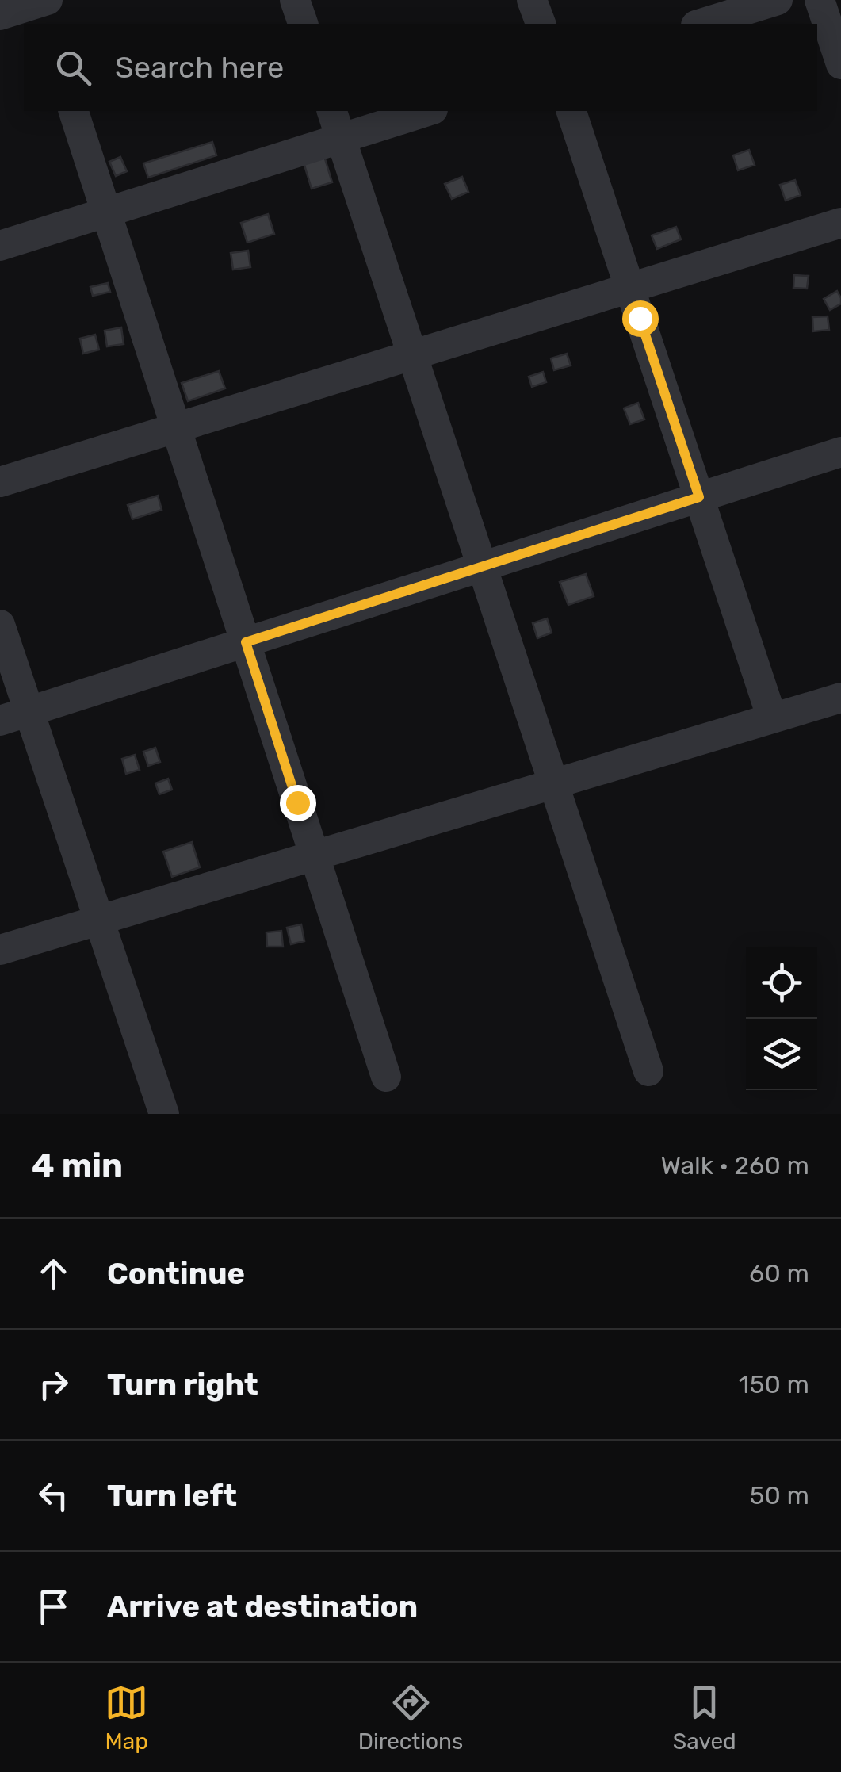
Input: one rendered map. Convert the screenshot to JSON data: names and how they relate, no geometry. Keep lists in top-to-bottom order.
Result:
{
  "page": {
    "search": "Search here",
    "heading": ["4 min", "Walk · 260 m"],
    "list": [
      ["Continue", "60 m"],
      ["Turn right", "150 m"],
      ["Turn left", "50 m"],
      "Arrive at destination"
    ],
    "nav": ["Map", "Directions", "Saved"]
  }
}
